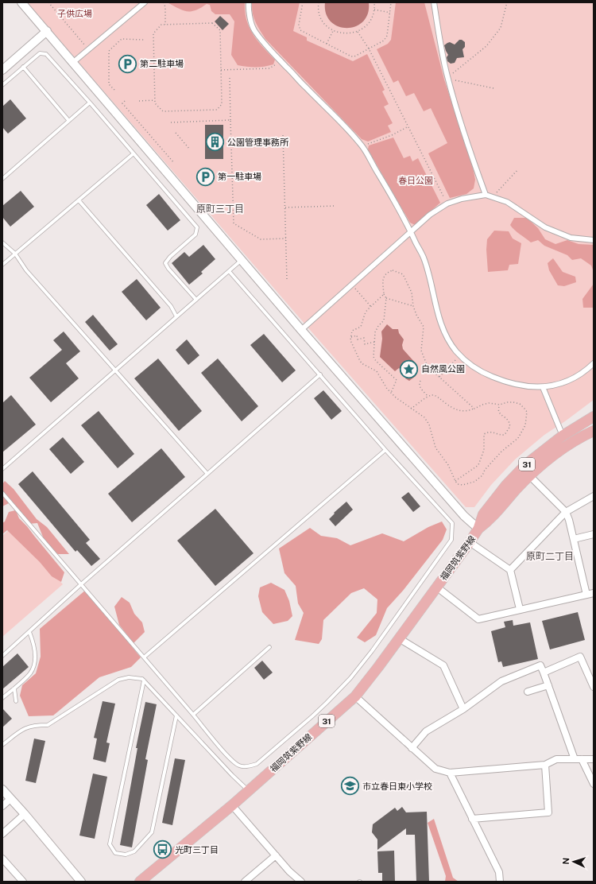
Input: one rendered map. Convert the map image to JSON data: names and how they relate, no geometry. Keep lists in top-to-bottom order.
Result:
{
  "streets": {
    "main road": ["31", "福岡筑紫野線"]
  },
  "districts": ["原町三丁目", "原町二丁目"],
  "parks": ["子供広場", "春日公園"],
  "places": {
    "parking": ["第二駐車場", "第一駐車場"],
    "building": ["公園管理事務所"],
    "place": ["自然風公園"],
    "school or university": ["市立春日東小学校"],
    "bus stop": ["光町三丁目"]
  },
  "north": "left"
}
